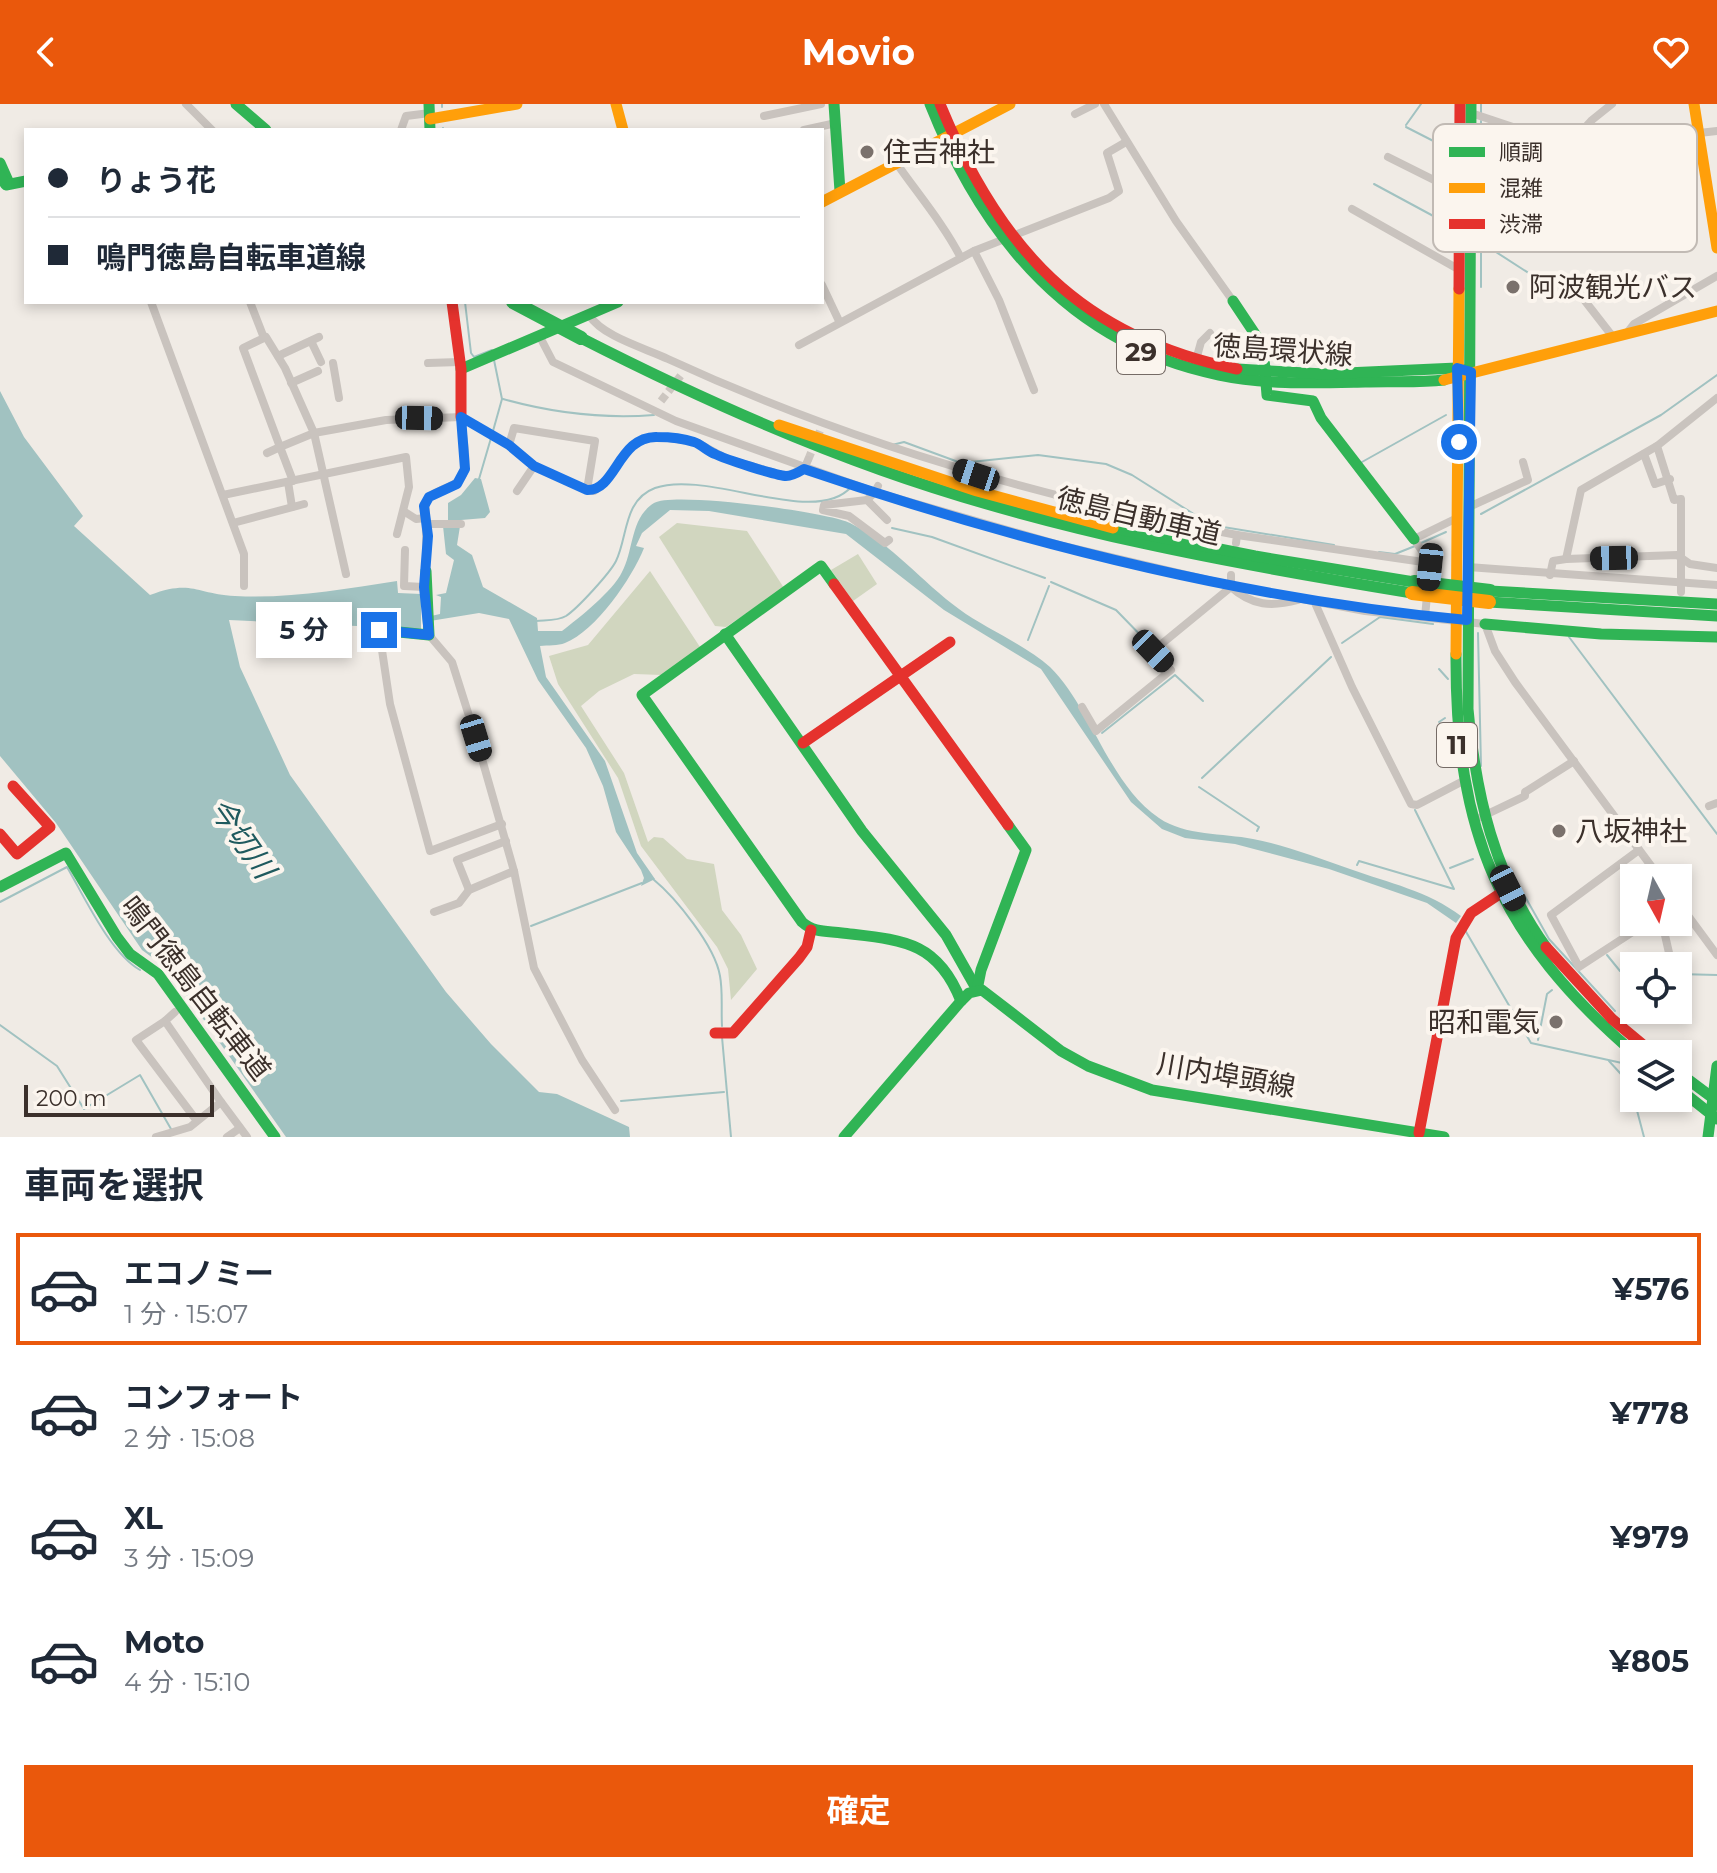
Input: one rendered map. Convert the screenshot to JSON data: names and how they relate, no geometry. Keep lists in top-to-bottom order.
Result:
{
  "streets": {
    "main road": [
      "徳島環状線",
      "29",
      "徳島自動車道",
      "11",
      "鳴門徳島自転車道",
      "川内埠頭線"
    ]
  },
  "crossings": [
    ["徳島環状線", "11"]
  ],
  "water": ["今切川"],
  "places": [
    "住吉神社",
    "阿波観光バス",
    "八坂神社",
    "昭和電気"
  ],
  "legend": ["順調", "混雑", "渋滞"],
  "scale_bar": "200 m",
  "north": "bottom",
  "page": {
    "header": "Movio",
    "banner": ["りょう花", "鳴門徳島自転車道線"],
    "bubble": "5 分",
    "scale": "200 m",
    "heading": "車両を選択",
    "list": [
      {
        "name": "エコノミー",
        "note": "1 分 · 15:07",
        "value": "¥576"
      },
      {
        "name": "コンフォート",
        "note": "2 分 · 15:08",
        "value": "¥778"
      },
      {
        "name": "XL",
        "note": "3 分 · 15:09",
        "value": "¥979"
      },
      {
        "name": "Moto",
        "note": "4 分 · 15:10",
        "value": "¥805"
      }
    ],
    "buttons": "確定"
  }
}
